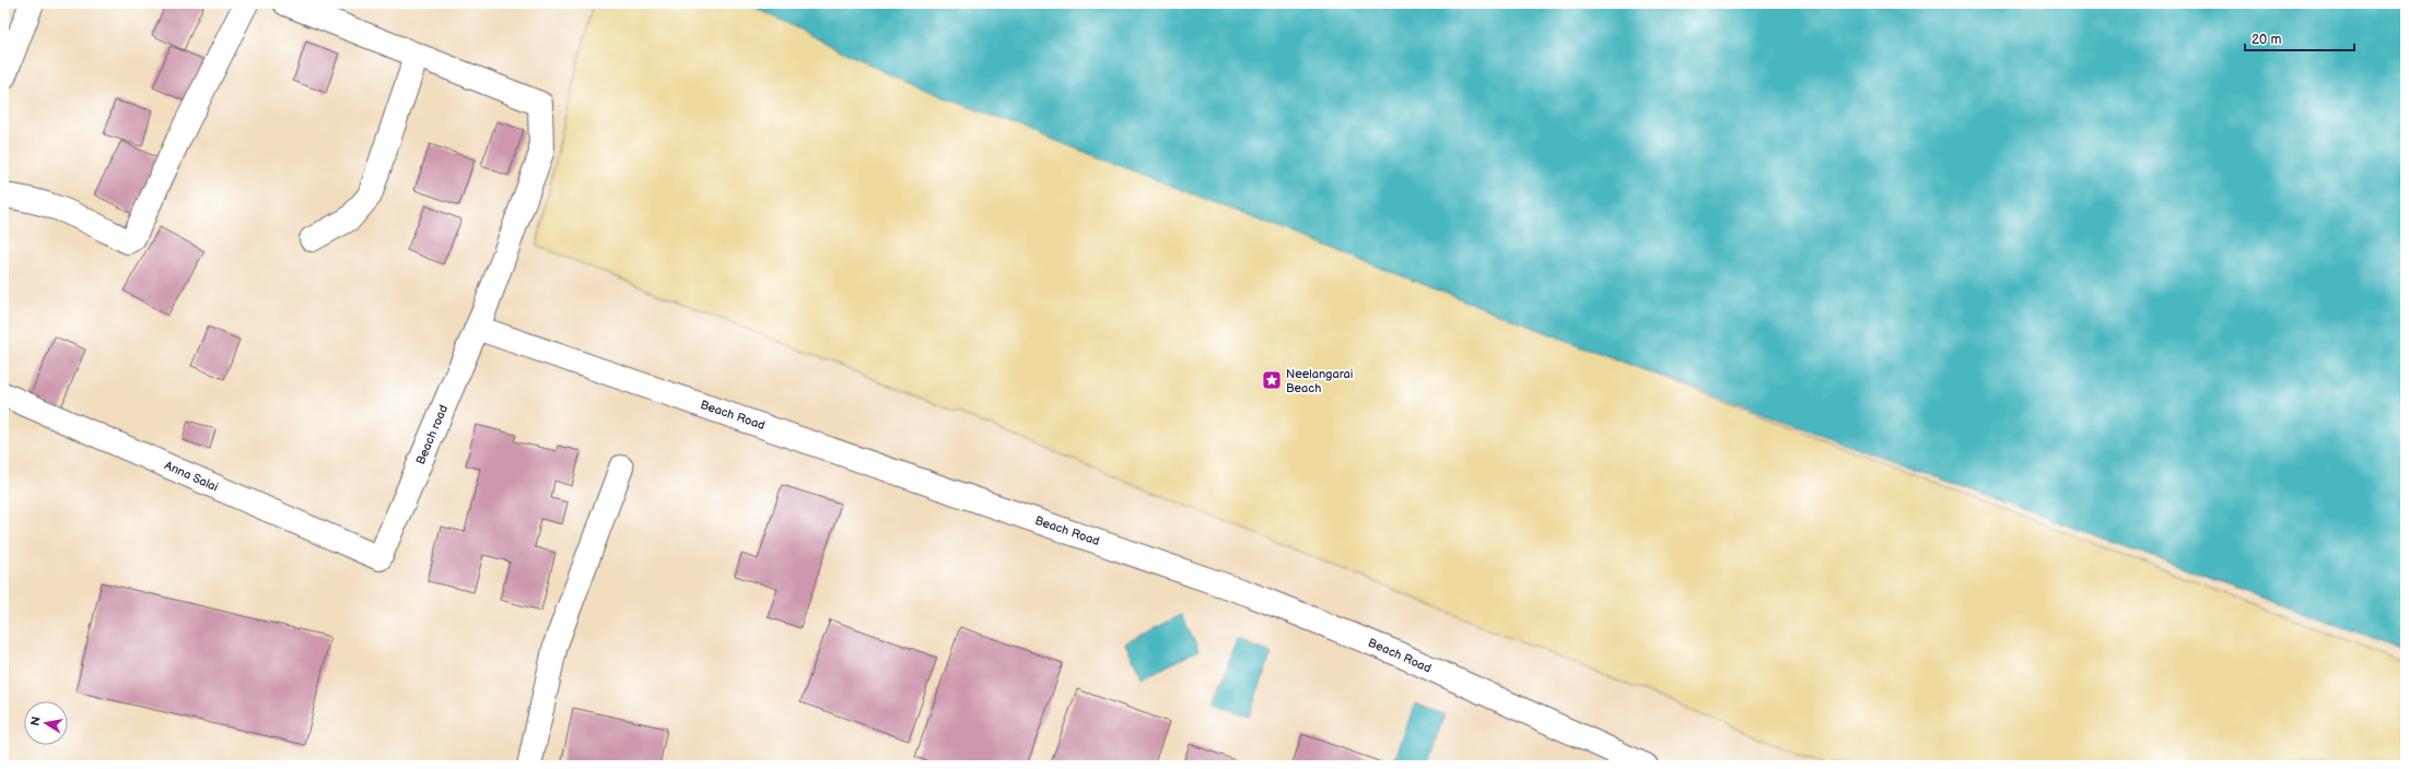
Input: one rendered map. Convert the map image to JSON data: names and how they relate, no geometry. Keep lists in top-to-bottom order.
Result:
{
  "streets": {
    "street": ["Beach Road", "Beach road", "Anna Salai"]
  },
  "crossings": [
    ["Beach Road", "Beach road"],
    ["Beach road", "Anna Salai"]
  ],
  "places": {
    "place": ["Neelangarai Beach"]
  },
  "scale_bar": "20 m",
  "north": "left"
}
